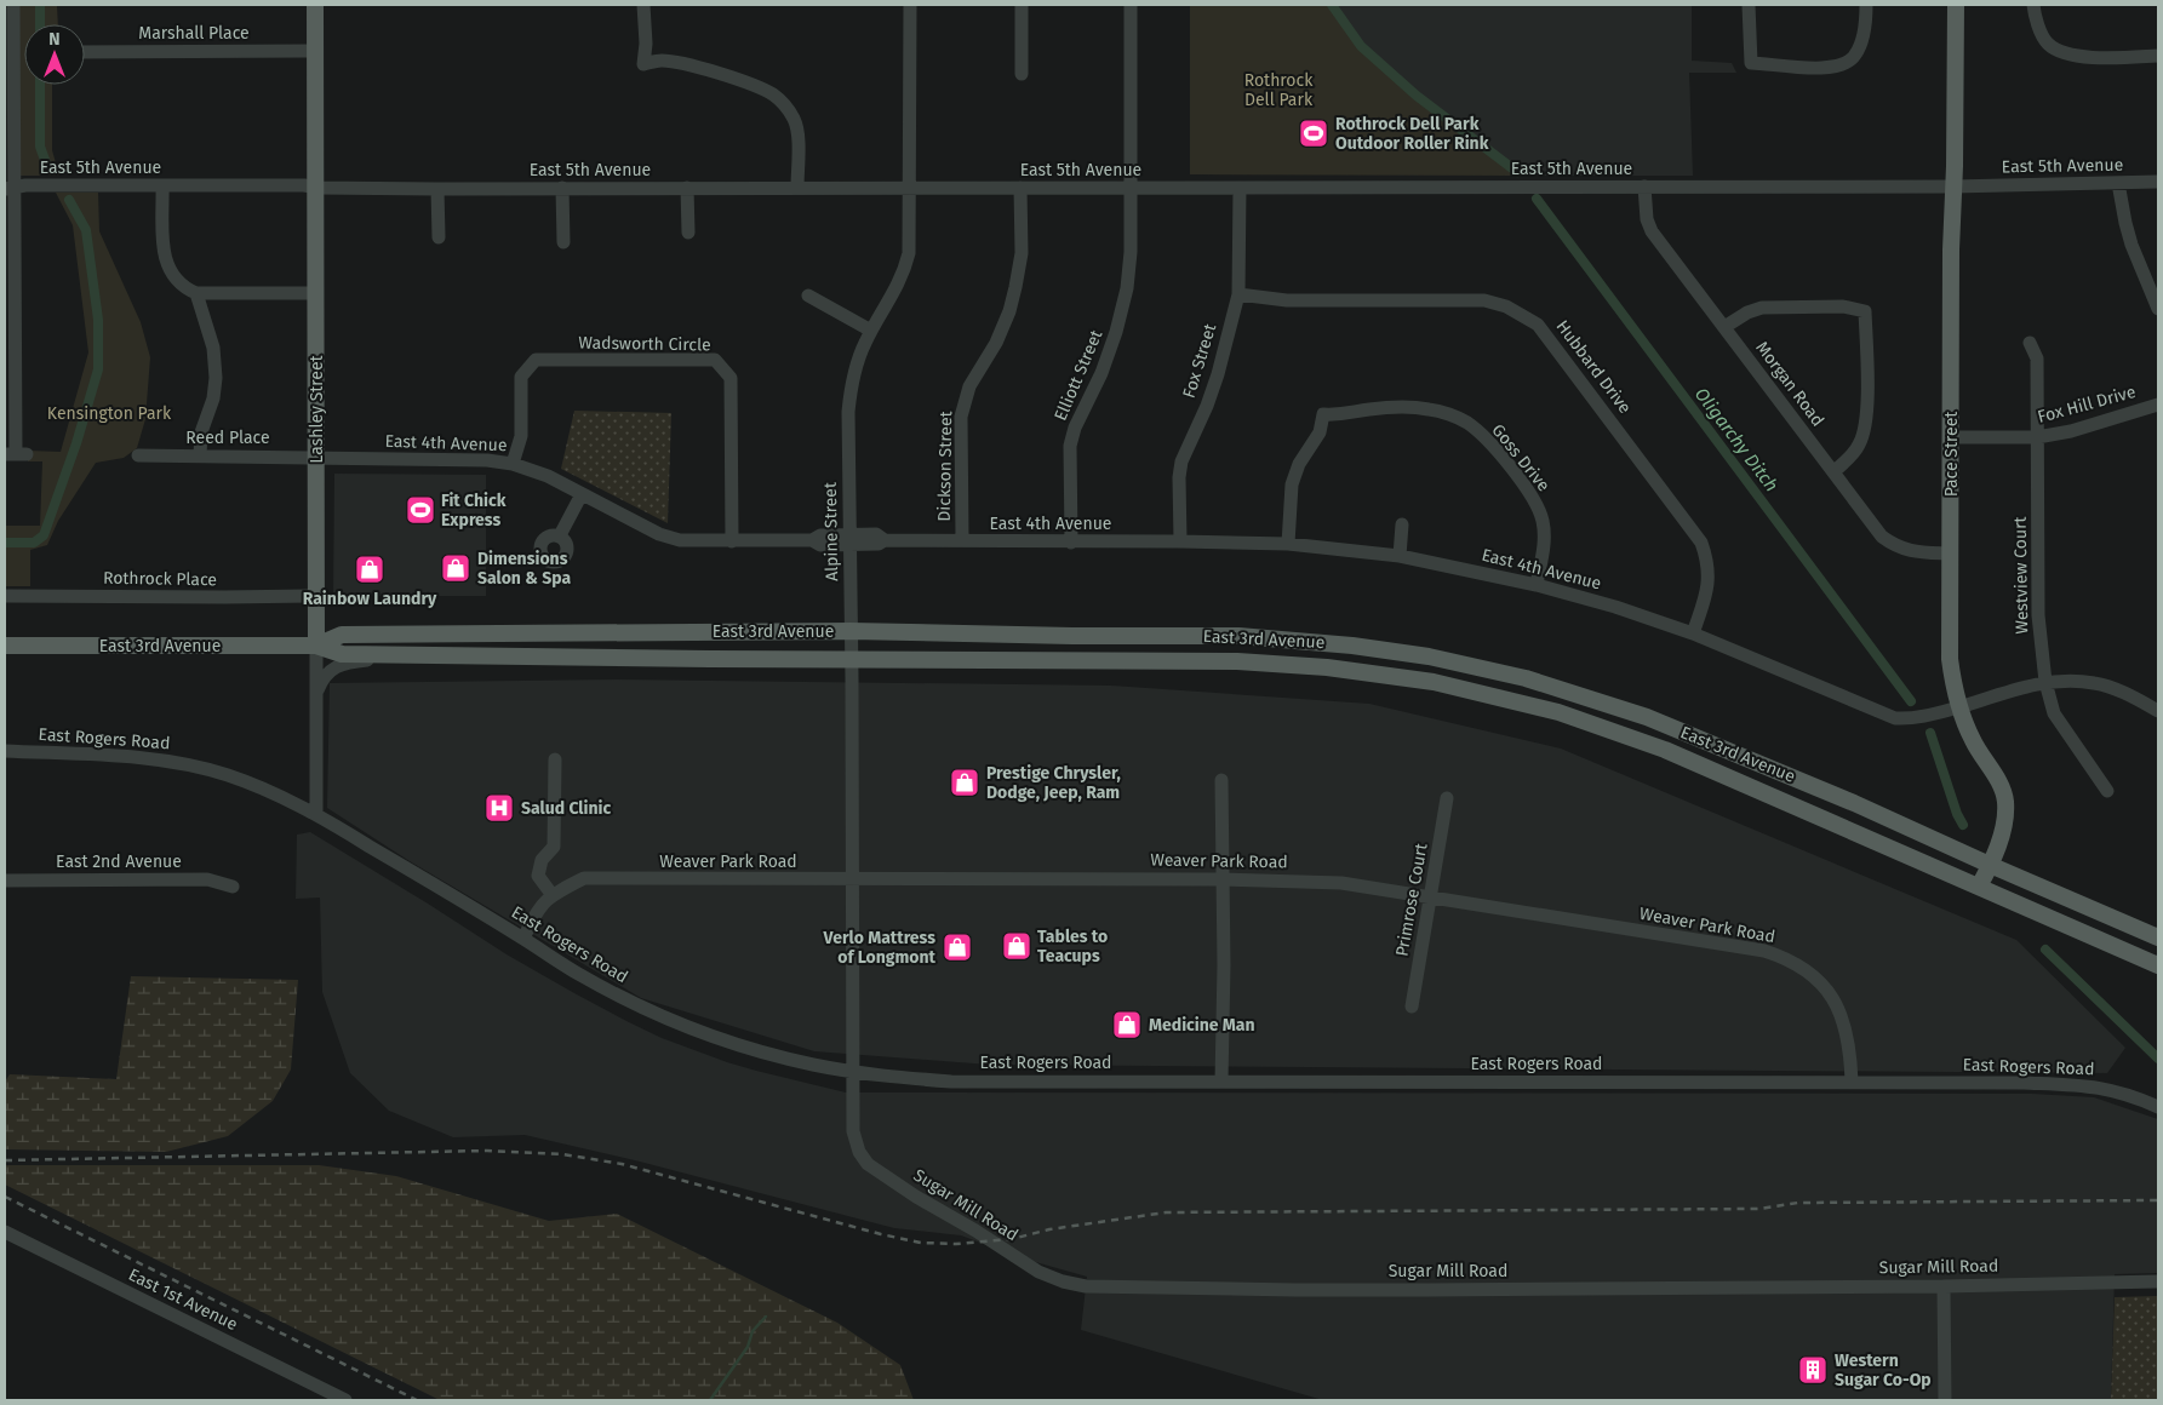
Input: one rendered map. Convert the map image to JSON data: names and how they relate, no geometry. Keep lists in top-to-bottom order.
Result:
{
  "streets": {
    "main road": ["Lashley Street", "Pace Street", "East 3rd Avenue"],
    "street": [
      "Marshall Place",
      "East 5th Avenue",
      "Wadsworth Circle",
      "Fox Street",
      "Hubbard Drive",
      "Elliott Street",
      "Morgan Road",
      "Fox Hill Drive",
      "Reed Place",
      "East 4th Avenue",
      "Goss Drive",
      "Dickson Street",
      "Alpine Street",
      "Westview Court",
      "Rothrock Place",
      "East Rogers Road",
      "East 2nd Avenue",
      "Weaver Park Road",
      "Primrose Court",
      "Sugar Mill Road",
      "East 1st Avenue"
    ]
  },
  "crossings": [
    ["Marshall Place", "Lashley Street"],
    ["East 5th Avenue", "Fox Street"],
    ["East 5th Avenue", "Elliott Street"],
    ["East 5th Avenue", "Morgan Road"],
    ["East 5th Avenue", "Lashley Street"],
    ["East 5th Avenue", "Pace Street"],
    ["East 5th Avenue", "Dickson Street"],
    ["East 5th Avenue", "Alpine Street"],
    ["Wadsworth Circle", "East 4th Avenue"],
    ["Fox Street", "Hubbard Drive"],
    ["Fox Street", "East 4th Avenue"],
    ["Hubbard Drive", "East 4th Avenue"],
    ["Elliott Street", "East 4th Avenue"],
    ["Morgan Road", "Pace Street"],
    ["Fox Hill Drive", "Pace Street"],
    ["Fox Hill Drive", "Westview Court"],
    ["Lashley Street", "Reed Place"],
    ["Lashley Street", "East 4th Avenue"],
    ["Lashley Street", "Rothrock Place"],
    ["Lashley Street", "East 3rd Avenue"],
    ["Lashley Street", "East Rogers Road"],
    ["Reed Place", "East 4th Avenue"],
    ["East 4th Avenue", "Pace Street"],
    ["East 4th Avenue", "Goss Drive"],
    ["East 4th Avenue", "Dickson Street"],
    ["East 4th Avenue", "Alpine Street"],
    ["East 4th Avenue", "Westview Court"],
    ["Pace Street", "East 3rd Avenue"],
    ["Alpine Street", "East 3rd Avenue"],
    ["Alpine Street", "East Rogers Road"],
    ["Alpine Street", "Weaver Park Road"],
    ["Alpine Street", "Sugar Mill Road"],
    ["East Rogers Road", "Weaver Park Road"],
    ["East Rogers Road", "Sugar Mill Road"],
    ["Weaver Park Road", "Primrose Court"]
  ],
  "water": ["Oligarchy Ditch"],
  "parks": ["Rothrock Dell Park", "Kensington Park"],
  "places": {
    "sports": ["Rothrock Dell Park Outdoor Roller Rink", "Fit Chick Express"],
    "shop": [
      "Dimensions Salon & Spa",
      "Rainbow Laundry",
      "Prestige Chrysler, Dodge, Jeep, Ram",
      "Tables to Teacups",
      "Verlo Mattress of Longmont",
      "Medicine Man"
    ],
    "hospital": ["Salud Clinic"],
    "building": ["Western Sugar Co-Op"]
  },
  "north": "top"
}
